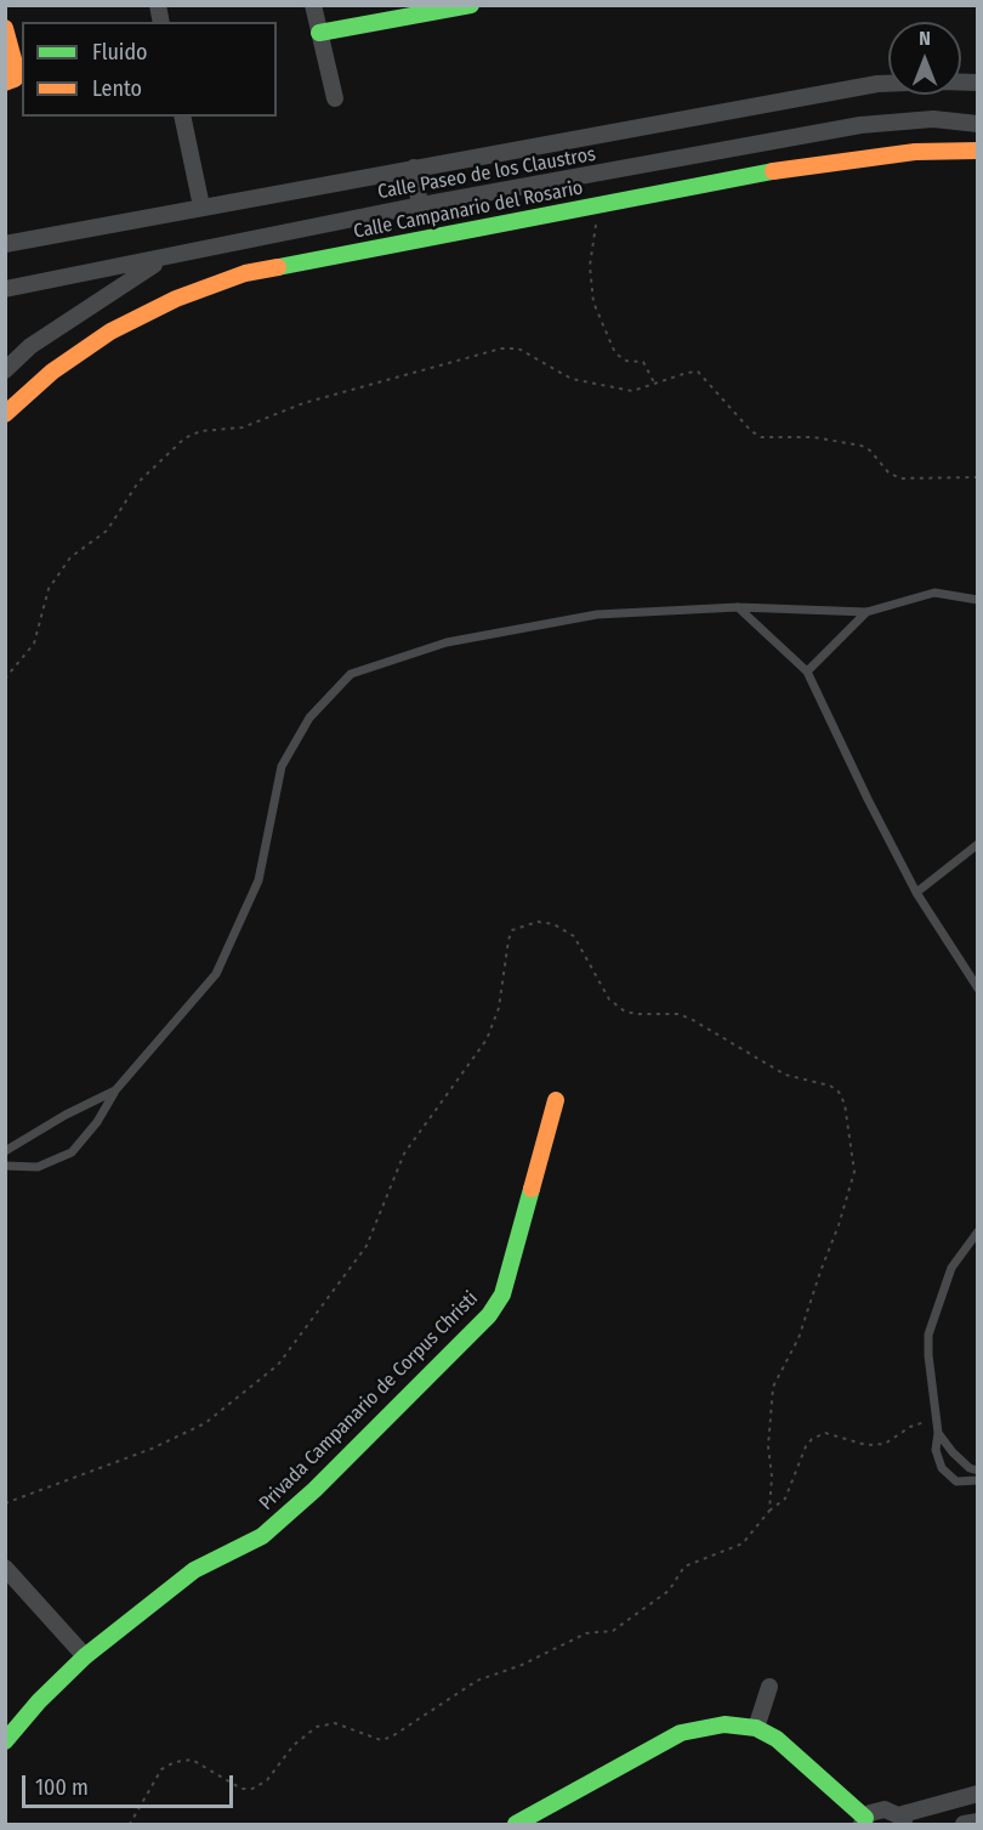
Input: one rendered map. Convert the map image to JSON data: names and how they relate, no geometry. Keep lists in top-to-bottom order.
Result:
{
  "streets": {
    "street": ["Calle Paseo de los Claustros", "Calle Campanario del Rosario", "Privada Campanario de Corpus Christi"]
  },
  "legend": ["Fluido", "Lento"],
  "scale_bar": "100 m",
  "north": "top"
}
